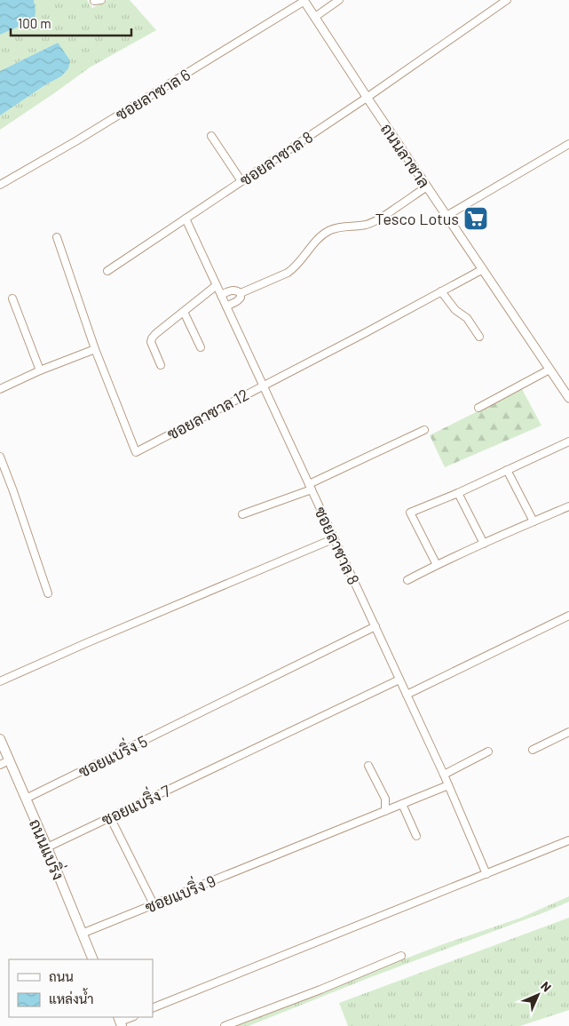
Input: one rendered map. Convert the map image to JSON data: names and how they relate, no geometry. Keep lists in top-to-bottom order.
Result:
{
  "streets": {
    "main road": ["ถนนแบริ่ง"],
    "street": [
      "ซอยลาซาล 6",
      "ถนนลาซาล",
      "ซอยลาซาล 8",
      "ซอยลาซาล 12",
      "ซอยแบริ่ง 5",
      "ซอยแบริ่ง 7",
      "ซอยแบริ่ง 9"
    ]
  },
  "crossings": [
    ["ซอยลาซาล 6", "ถนนลาซาล"],
    ["ถนนลาซาล", "ซอยลาซาล 8"],
    ["ถนนลาซาล", "ซอยลาซาล 12"],
    ["ซอยลาซาล 8", "ซอยลาซาล 12"],
    ["ซอยลาซาล 8", "ซอยแบริ่ง 5"],
    ["ซอยลาซาล 8", "ซอยแบริ่ง 7"],
    ["ซอยลาซาล 8", "ซอยแบริ่ง 9"],
    ["ซอยแบริ่ง 5", "ถนนแบริ่ง"],
    ["ซอยแบริ่ง 7", "ถนนแบริ่ง"],
    ["ถนนแบริ่ง", "ซอยแบริ่ง 9"]
  ],
  "places": {
    "supermarket": ["Tesco Lotus"]
  },
  "legend": ["ถนน", "แหล่งน้ำ"],
  "scale_bar": "100 m",
  "north": "top right"
}
